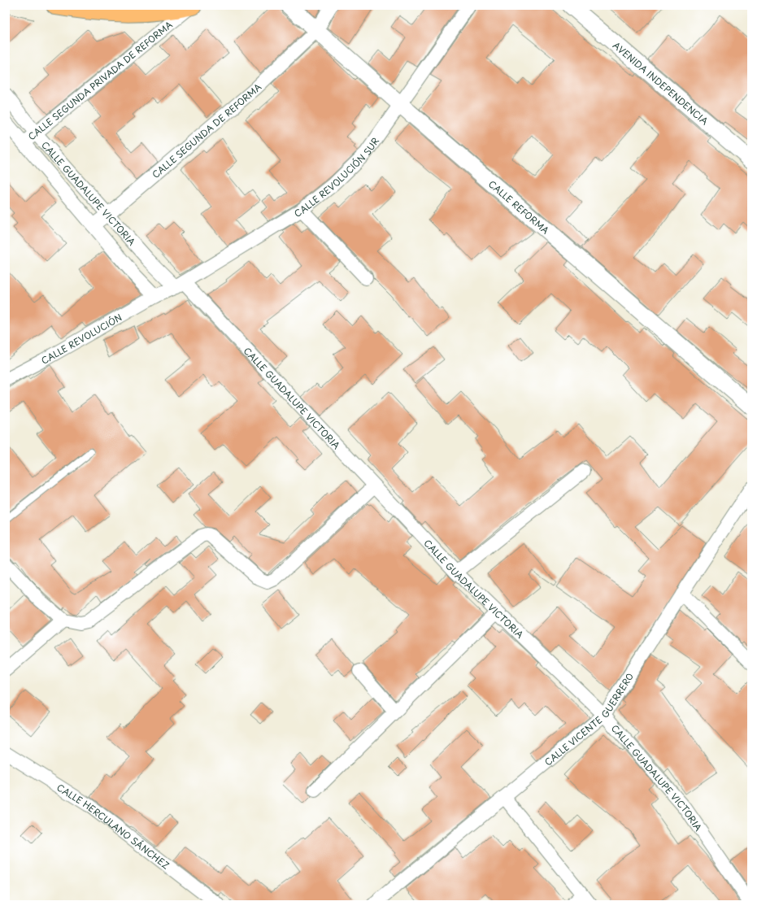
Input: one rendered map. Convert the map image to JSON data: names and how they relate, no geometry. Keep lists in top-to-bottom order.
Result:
{
  "streets": {
    "street": [
      "CALLE SEGUNDA PRIVADA DE REFORMA",
      "AVENIDA INDEPENDENCIA",
      "CALLE SEGUNDA DE REFORMA",
      "CALLE REVOLUCIÓN SUR",
      "CALLE GUADALUPE VICTORIA",
      "CALLE REFORMA",
      "CALLE REVOLUCIÓN",
      "CALLE VICENTE GUERRERO",
      "CALLE HERCULANO SÁNCHEZ"
    ]
  },
  "crossings": [
    ["CALLE SEGUNDA PRIVADA DE REFORMA", "CALLE GUADALUPE VICTORIA"],
    ["CALLE SEGUNDA DE REFORMA", "CALLE GUADALUPE VICTORIA"],
    ["CALLE SEGUNDA DE REFORMA", "CALLE REFORMA"],
    ["CALLE REVOLUCIÓN SUR", "CALLE GUADALUPE VICTORIA"],
    ["CALLE REVOLUCIÓN SUR", "CALLE REFORMA"],
    ["CALLE REVOLUCIÓN SUR", "CALLE REVOLUCIÓN"],
    ["CALLE GUADALUPE VICTORIA", "CALLE REVOLUCIÓN"],
    ["CALLE GUADALUPE VICTORIA", "CALLE VICENTE GUERRERO"]
  ]
}
